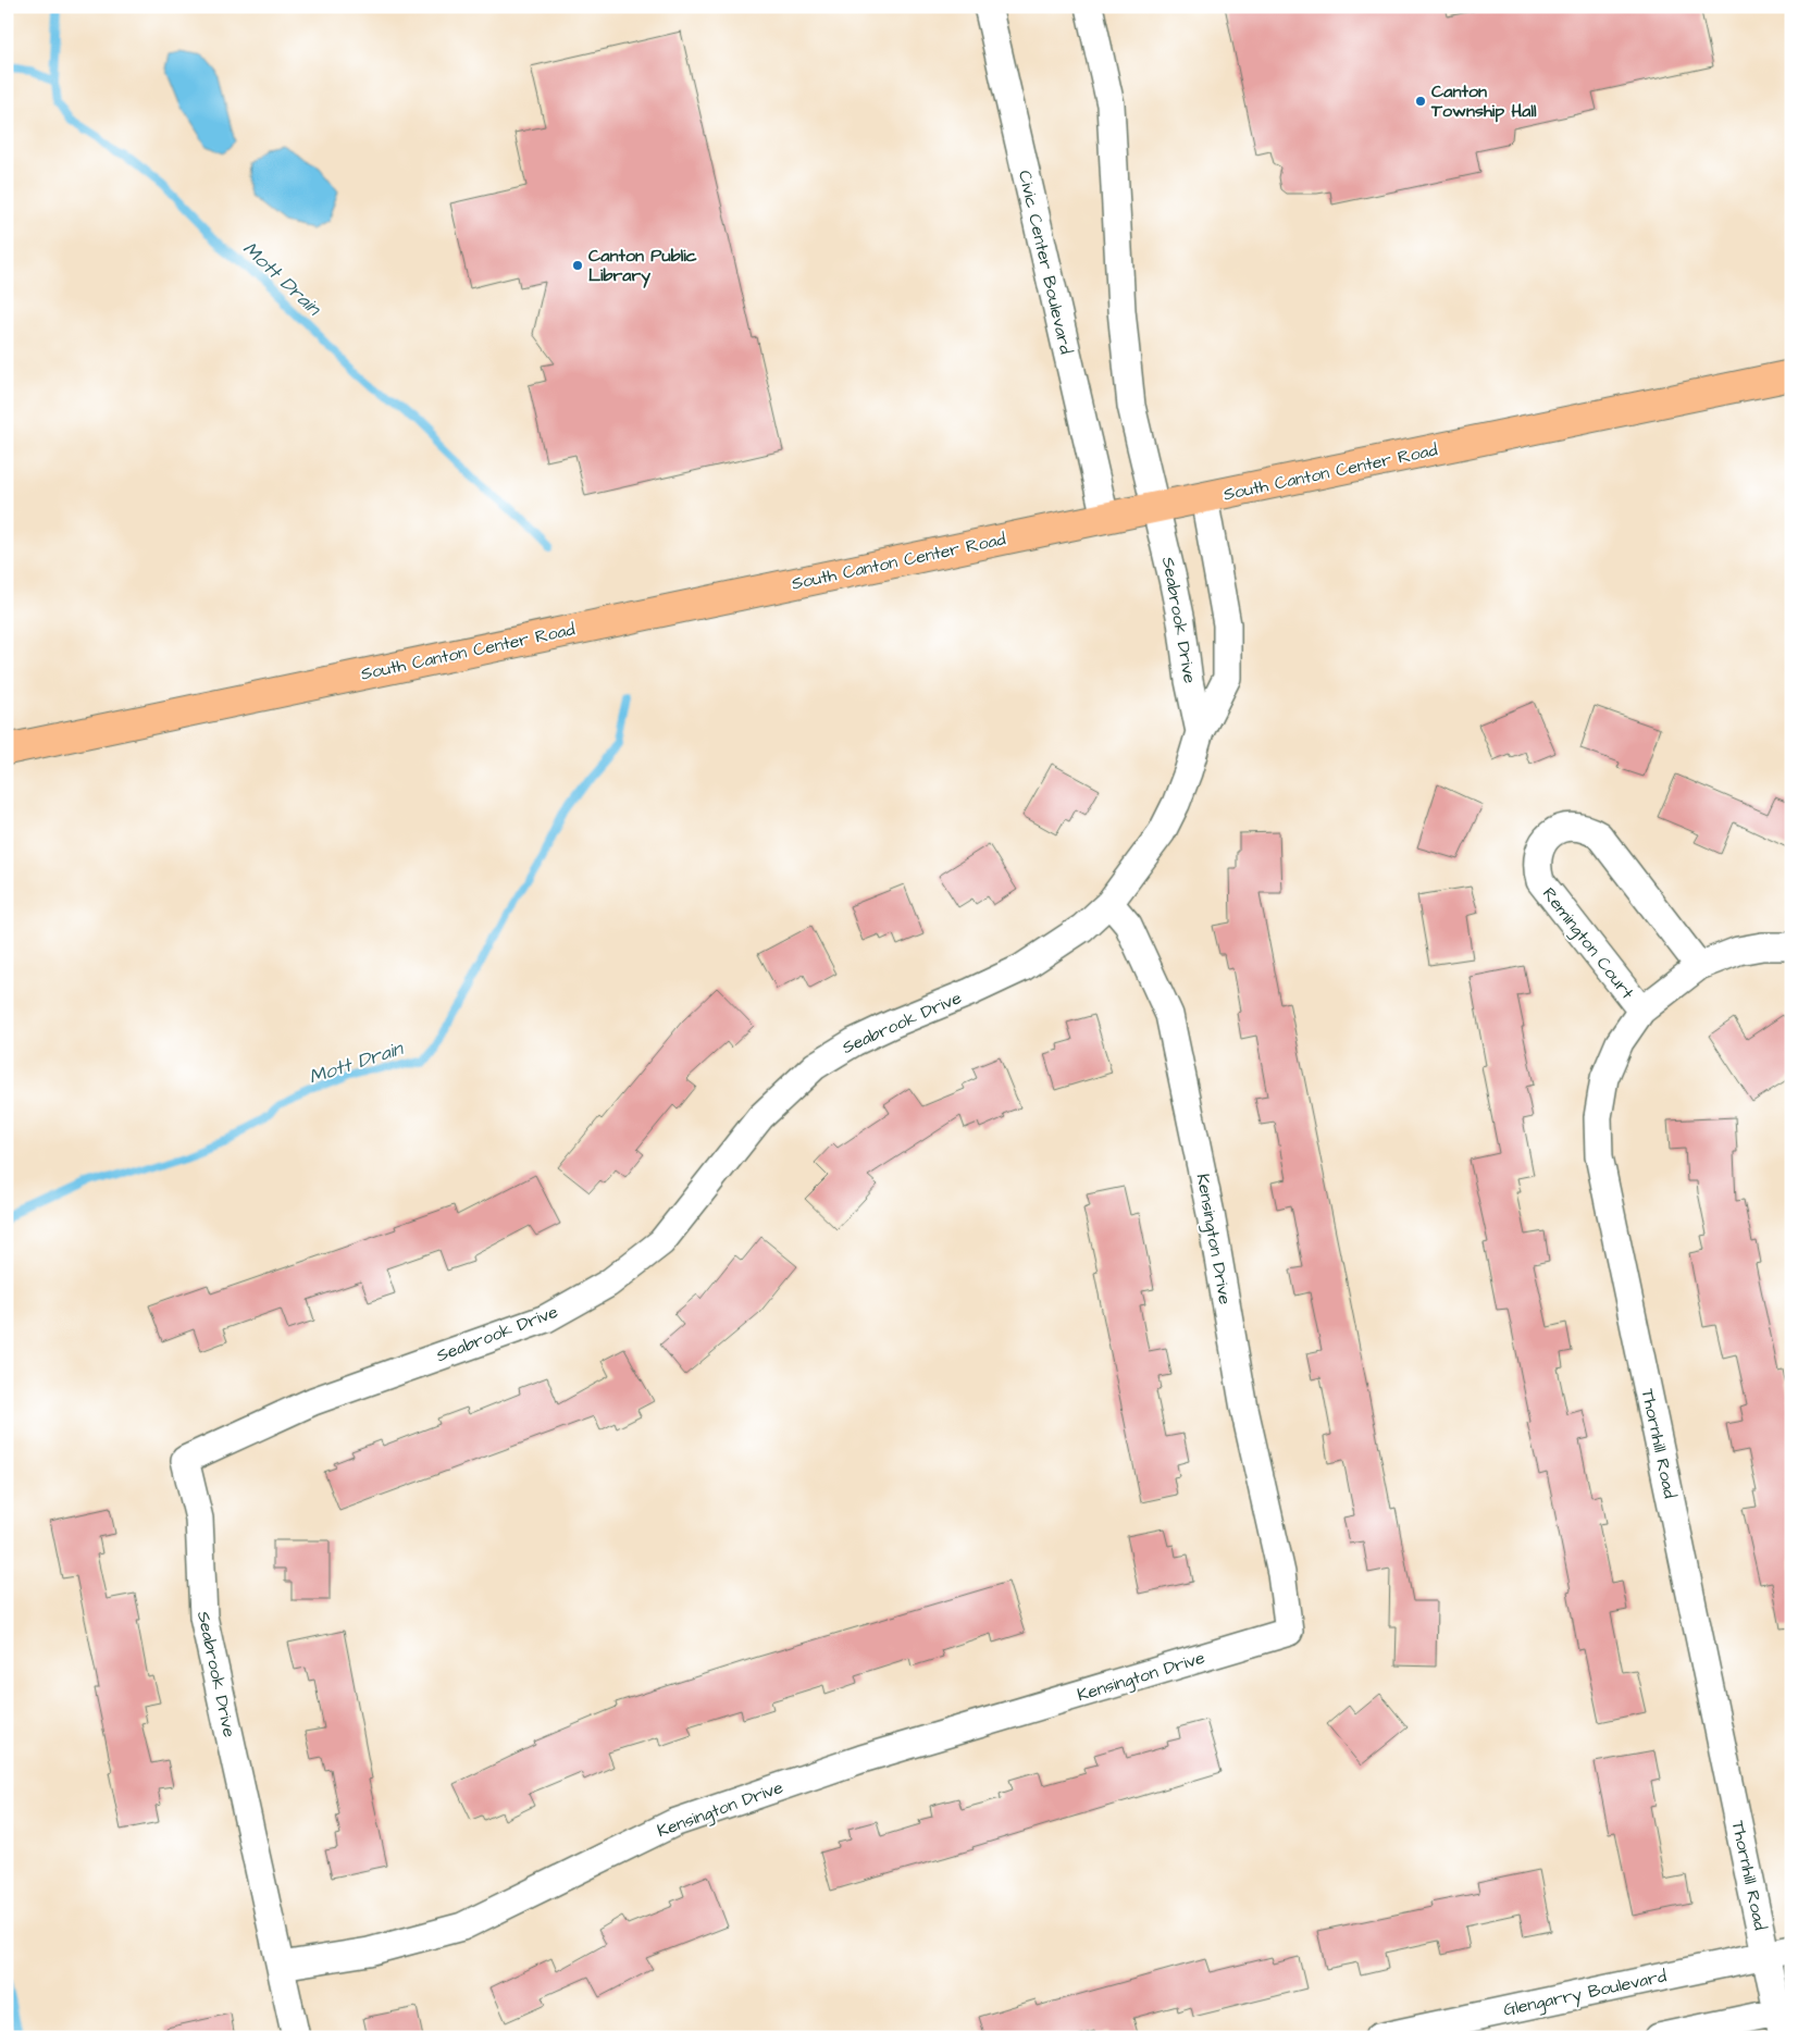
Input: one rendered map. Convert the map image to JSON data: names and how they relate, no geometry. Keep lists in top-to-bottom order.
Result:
{
  "streets": {
    "main road": ["South Canton Center Road"],
    "street": [
      "Civic Center Boulevard",
      "Seabrook Drive",
      "Remington Court",
      "Kensington Drive",
      "Thornhill Road",
      "Glengarry Boulevard"
    ]
  },
  "crossings": [
    ["Civic Center Boulevard", "South Canton Center Road"],
    ["South Canton Center Road", "Seabrook Drive"],
    ["Seabrook Drive", "Kensington Drive"],
    ["Remington Court", "Thornhill Road"],
    ["Thornhill Road", "Glengarry Boulevard"]
  ],
  "water": ["Mott Drain"],
  "places": ["Canton Township Hall", "Canton Public Library"]
}
